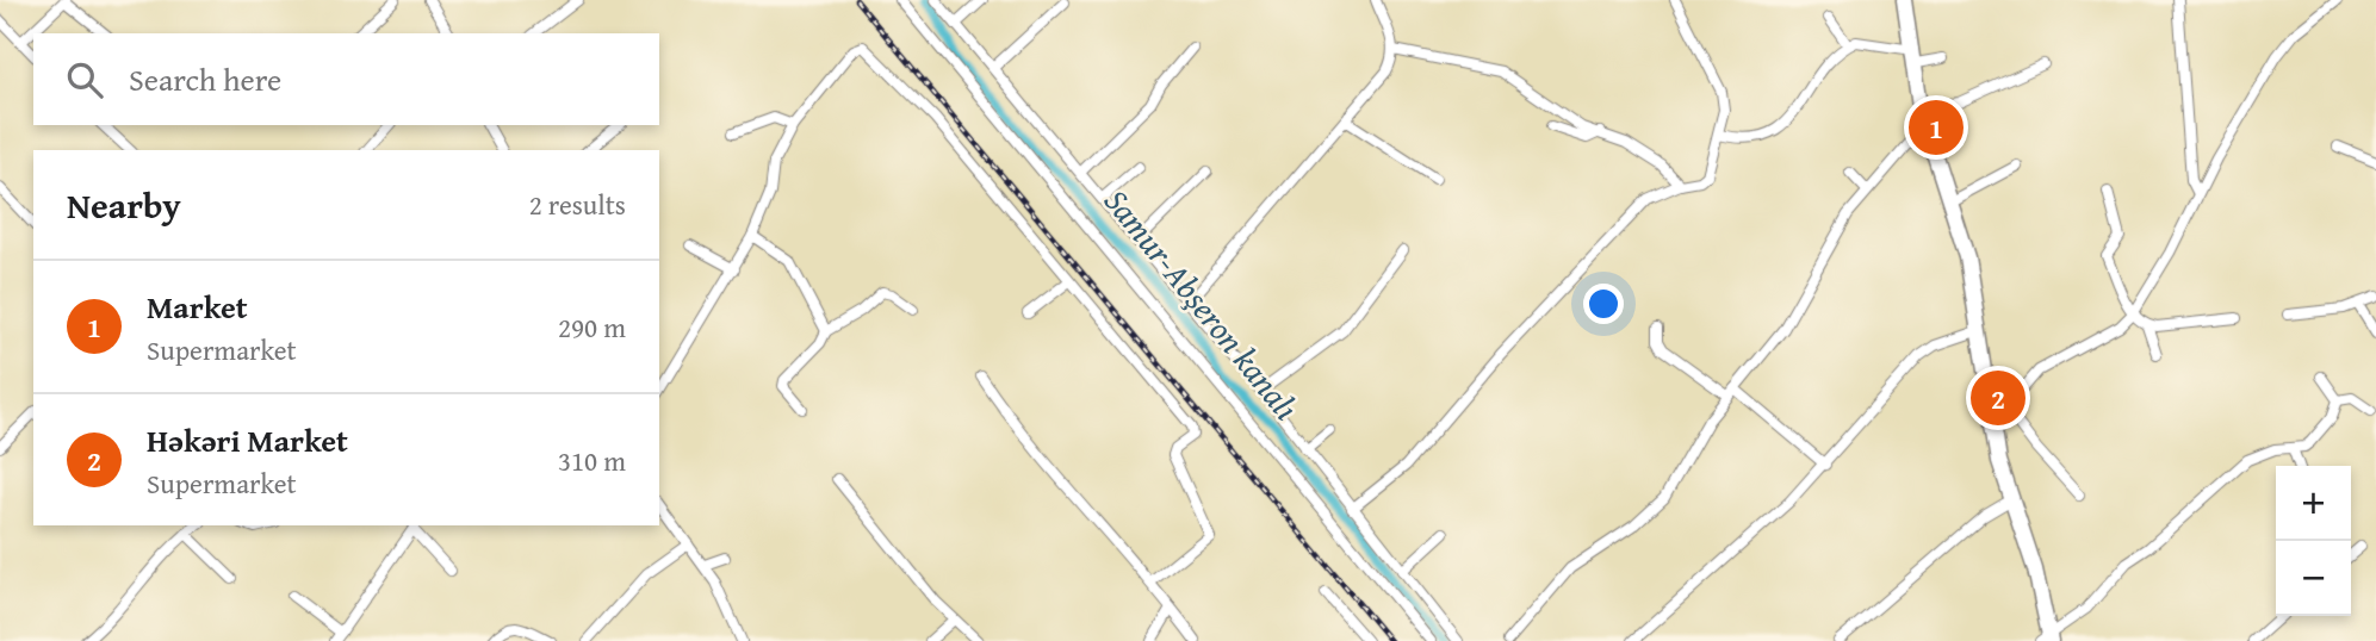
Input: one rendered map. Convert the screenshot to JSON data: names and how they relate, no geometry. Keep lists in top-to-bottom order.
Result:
{
  "water": ["Samur-Abşeron kanalı"],
  "page": {
    "search": "Search here",
    "pins": ["1", "2"],
    "heading": ["Nearby", "2 results"],
    "list": [
      {
        "mark": "1",
        "name": "Market",
        "note": "Supermarket",
        "value": "290 m"
      },
      {
        "mark": "2",
        "name": "Həkəri Market",
        "note": "Supermarket",
        "value": "310 m"
      }
    ],
    "map_buttons": ["+", "−"]
  }
}
